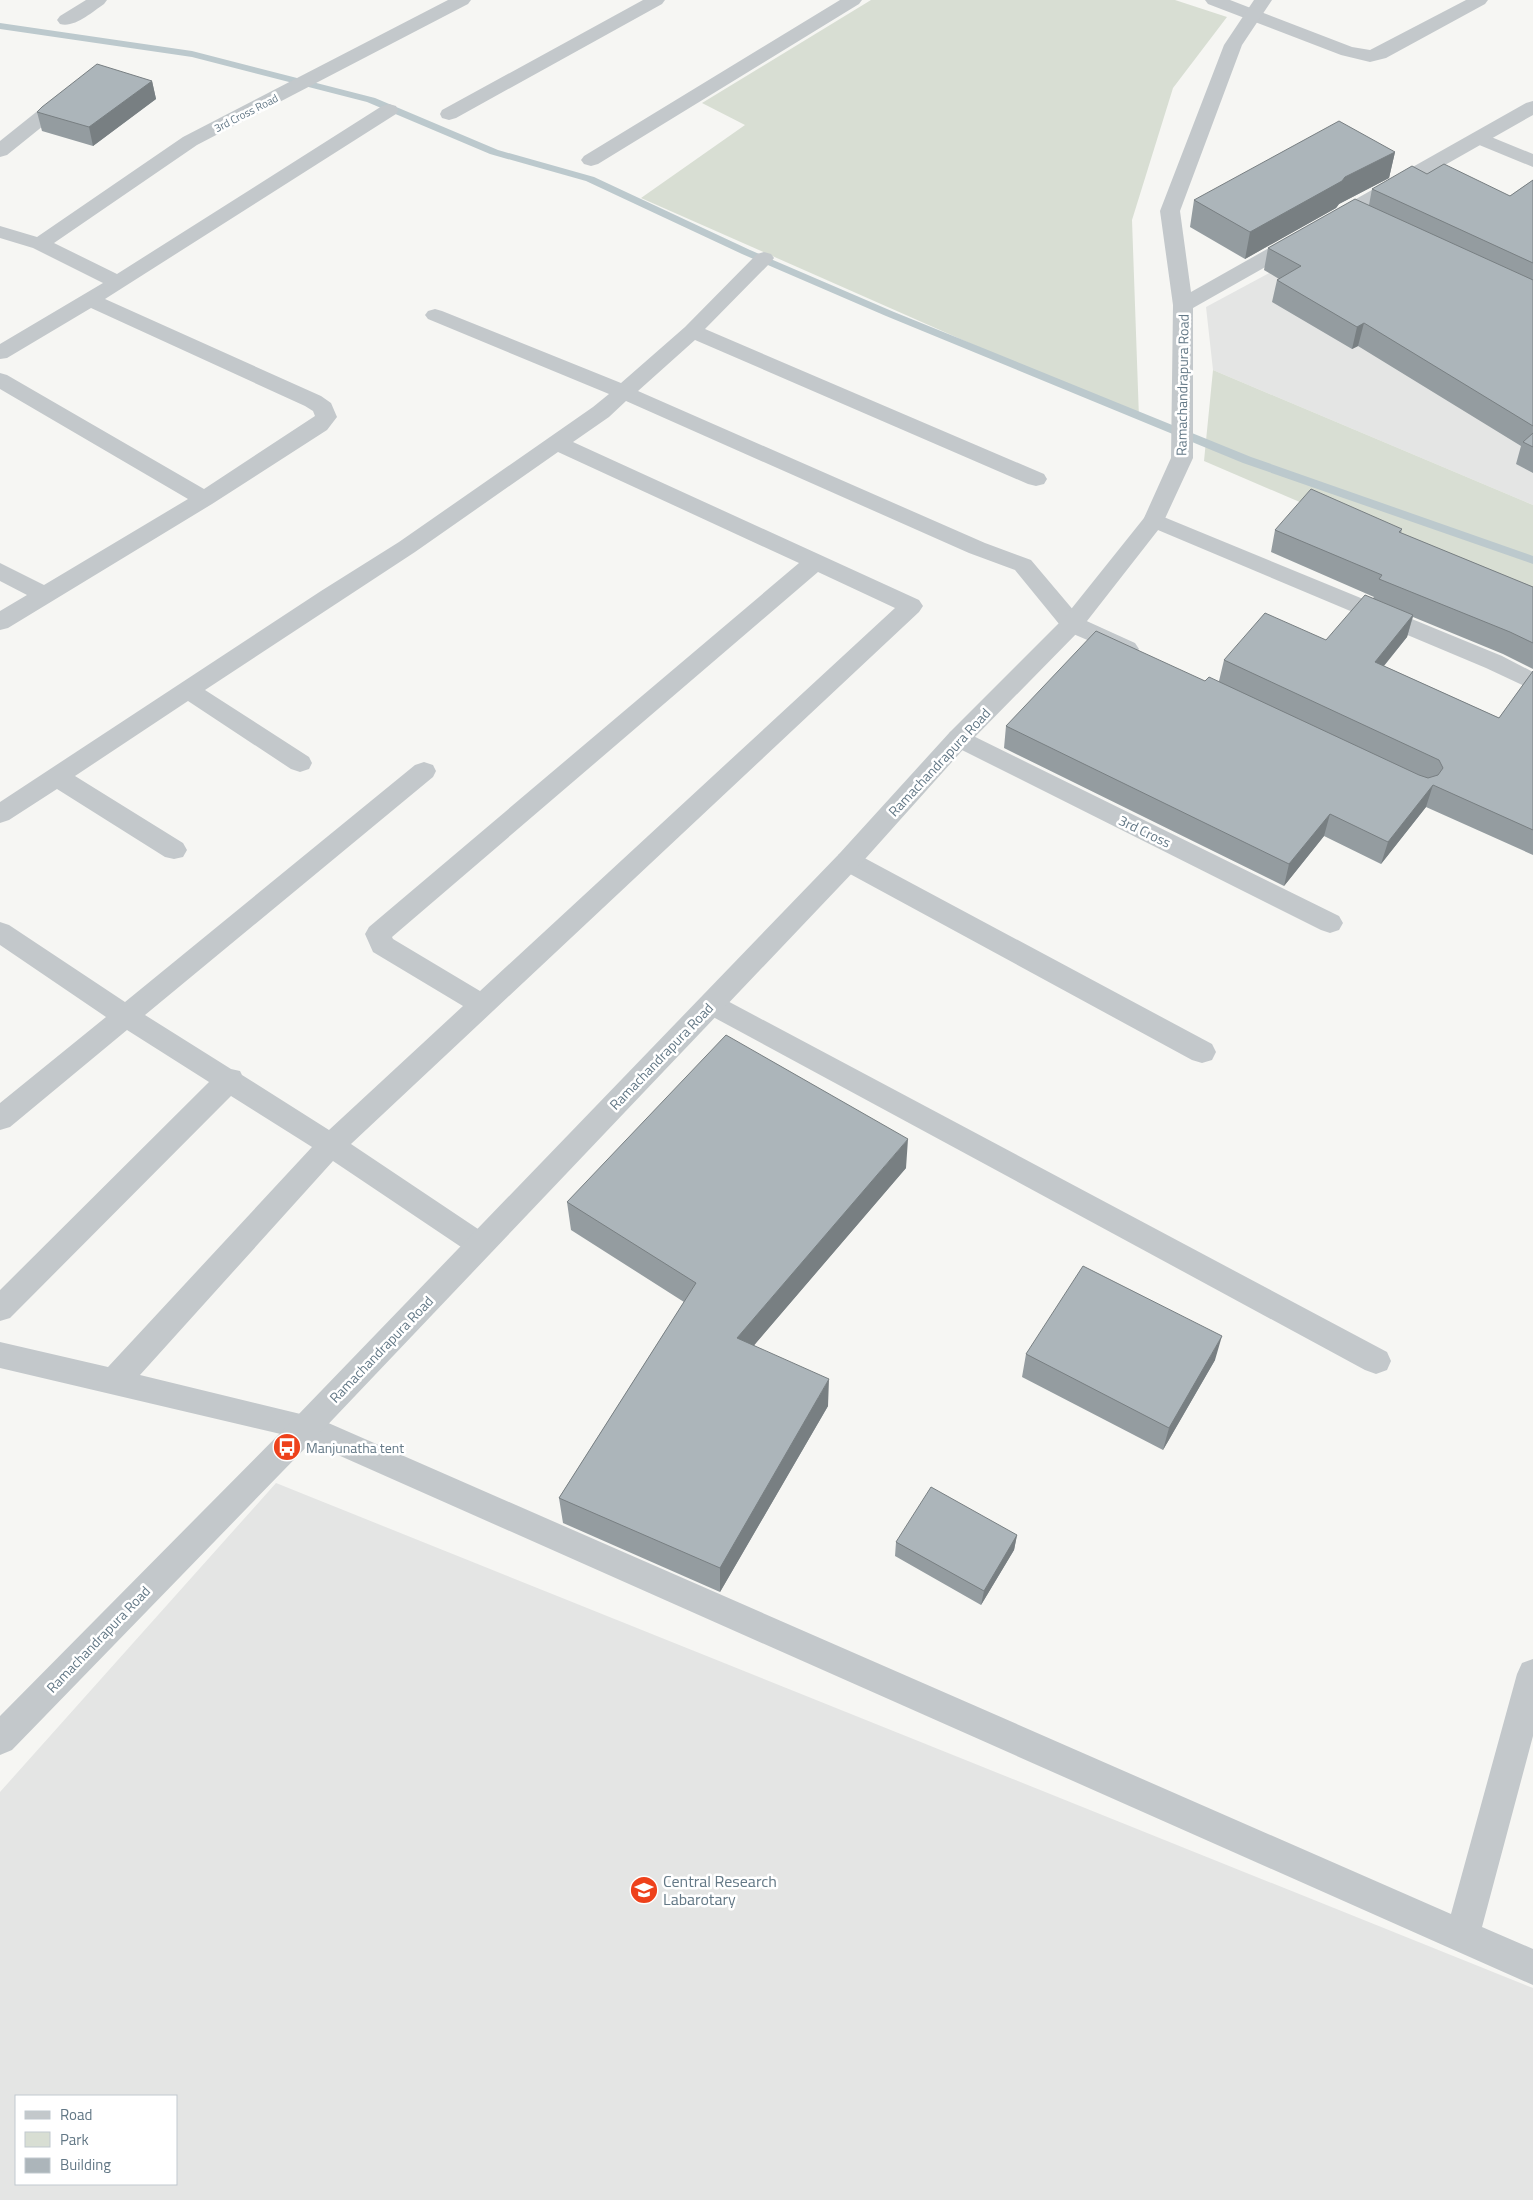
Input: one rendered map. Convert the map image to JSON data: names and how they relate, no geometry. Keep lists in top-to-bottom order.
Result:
{
  "streets": {
    "street": ["3rd Cross Road", "Ramachandrapura Road", "3rd Cross"]
  },
  "crossings": [
    ["Ramachandrapura Road", "3rd Cross"]
  ],
  "places": {
    "bus stop": ["Manjunatha tent"],
    "school or university": ["Central Research Labarotary"]
  },
  "legend": ["Road", "Park", "Building"]
}
